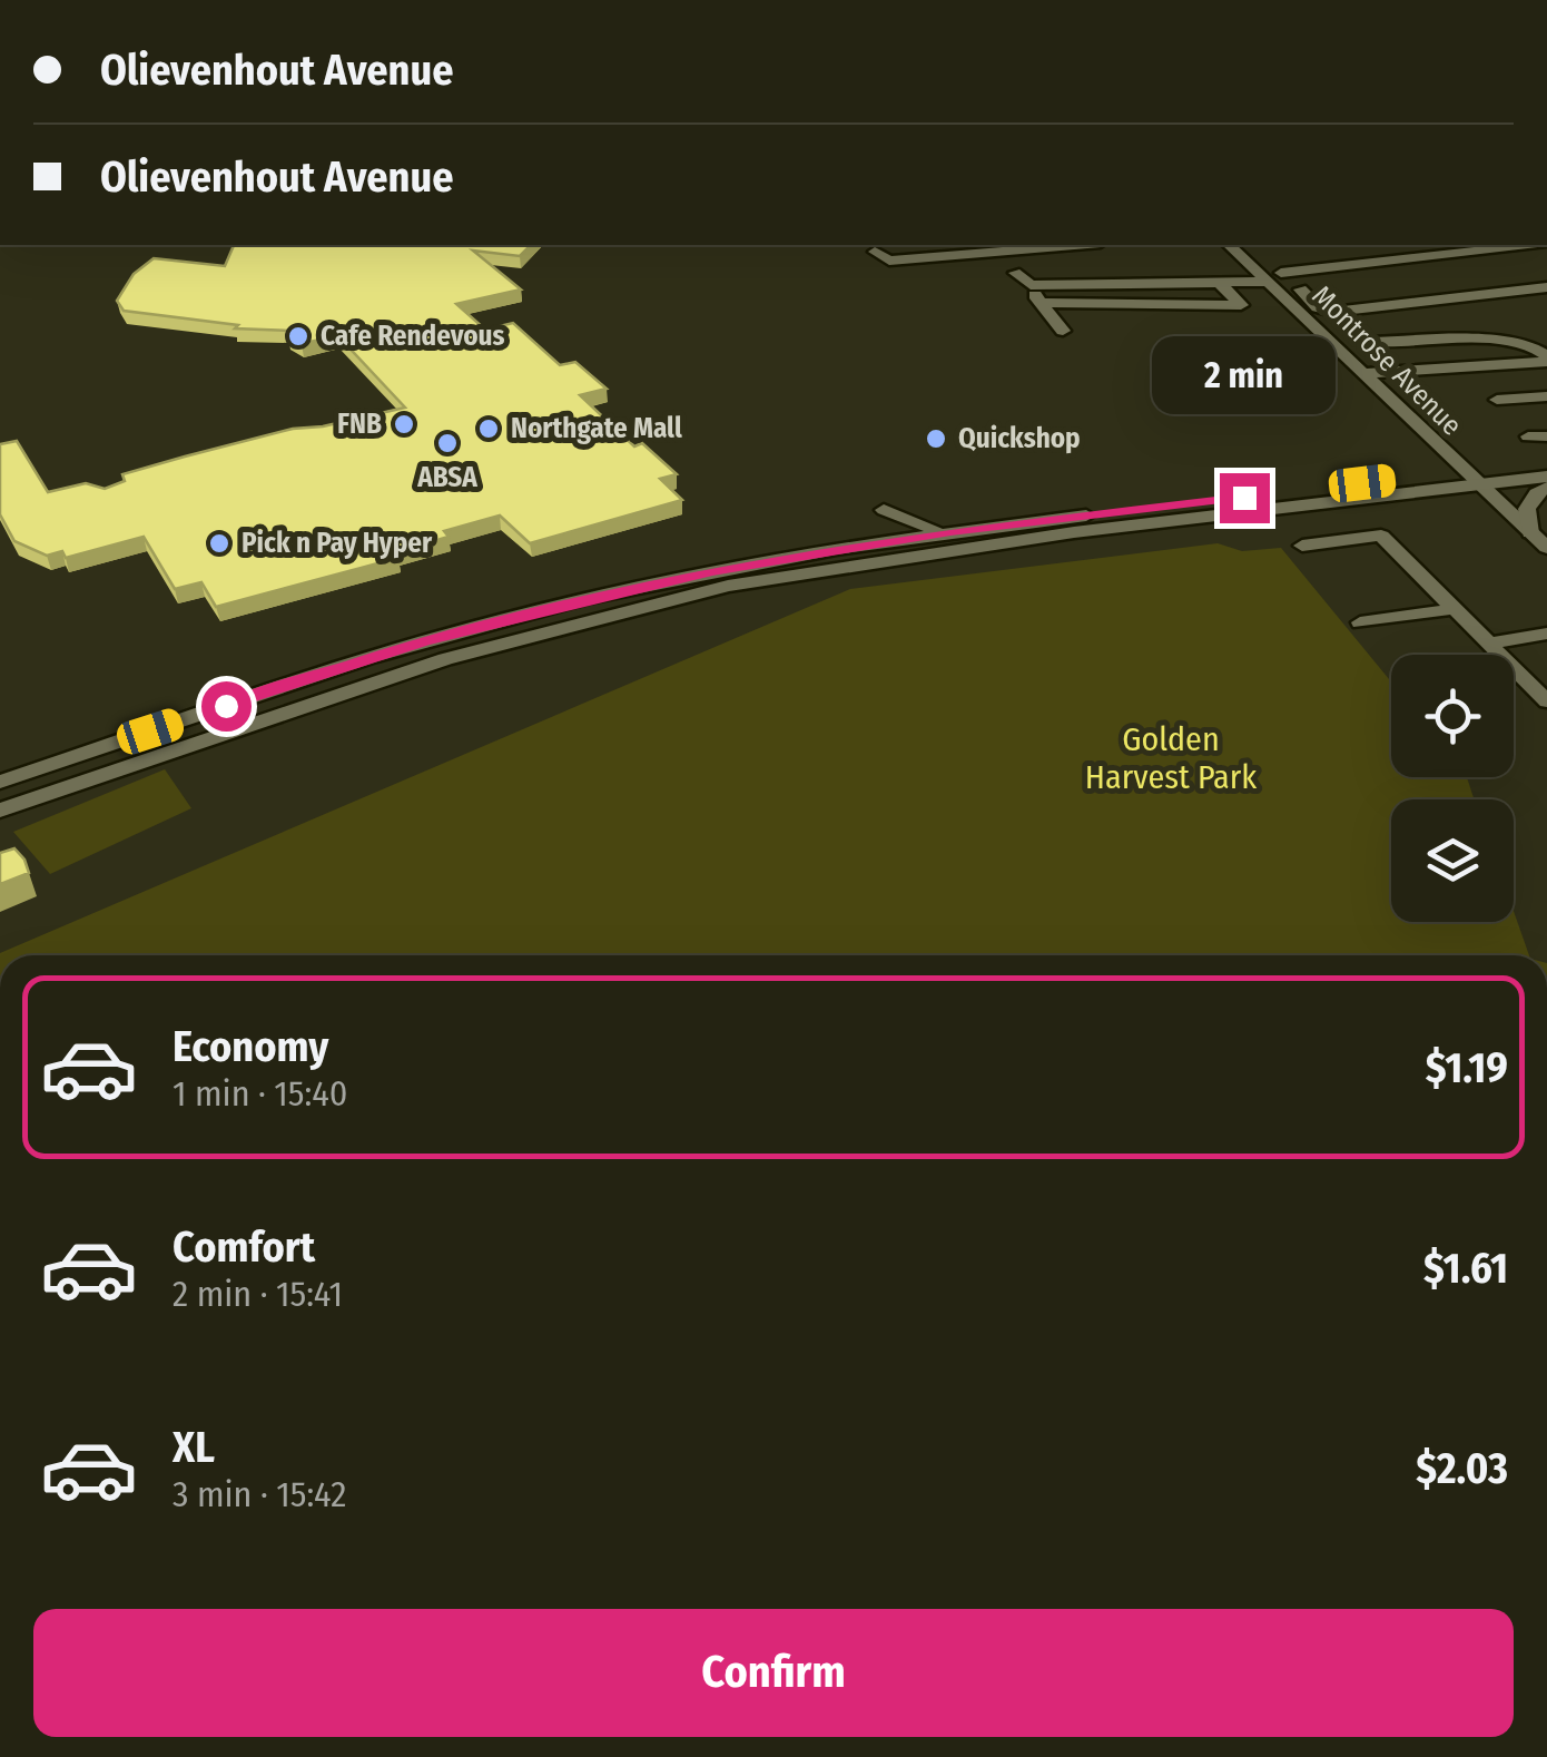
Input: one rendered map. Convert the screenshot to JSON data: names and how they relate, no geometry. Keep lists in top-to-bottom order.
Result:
{
  "streets": {
    "street": ["Montrose Avenue"]
  },
  "parks": ["Golden Harvest Park"],
  "places": [
    "Cafe Rendevous",
    "FNB",
    "Northgate Mall",
    "Quickshop",
    "ABSA",
    "Pick n Pay Hyper"
  ],
  "page": {
    "banner": ["Olievenhout Avenue", "Olievenhout Avenue"],
    "bubble": "2 min",
    "list": [
      {
        "name": "Economy",
        "note": "1 min · 15:40",
        "value": "$1.19"
      },
      {
        "name": "Comfort",
        "note": "2 min · 15:41",
        "value": "$1.61"
      },
      {
        "name": "XL",
        "note": "3 min · 15:42",
        "value": "$2.03"
      }
    ],
    "buttons": "Confirm"
  }
}
